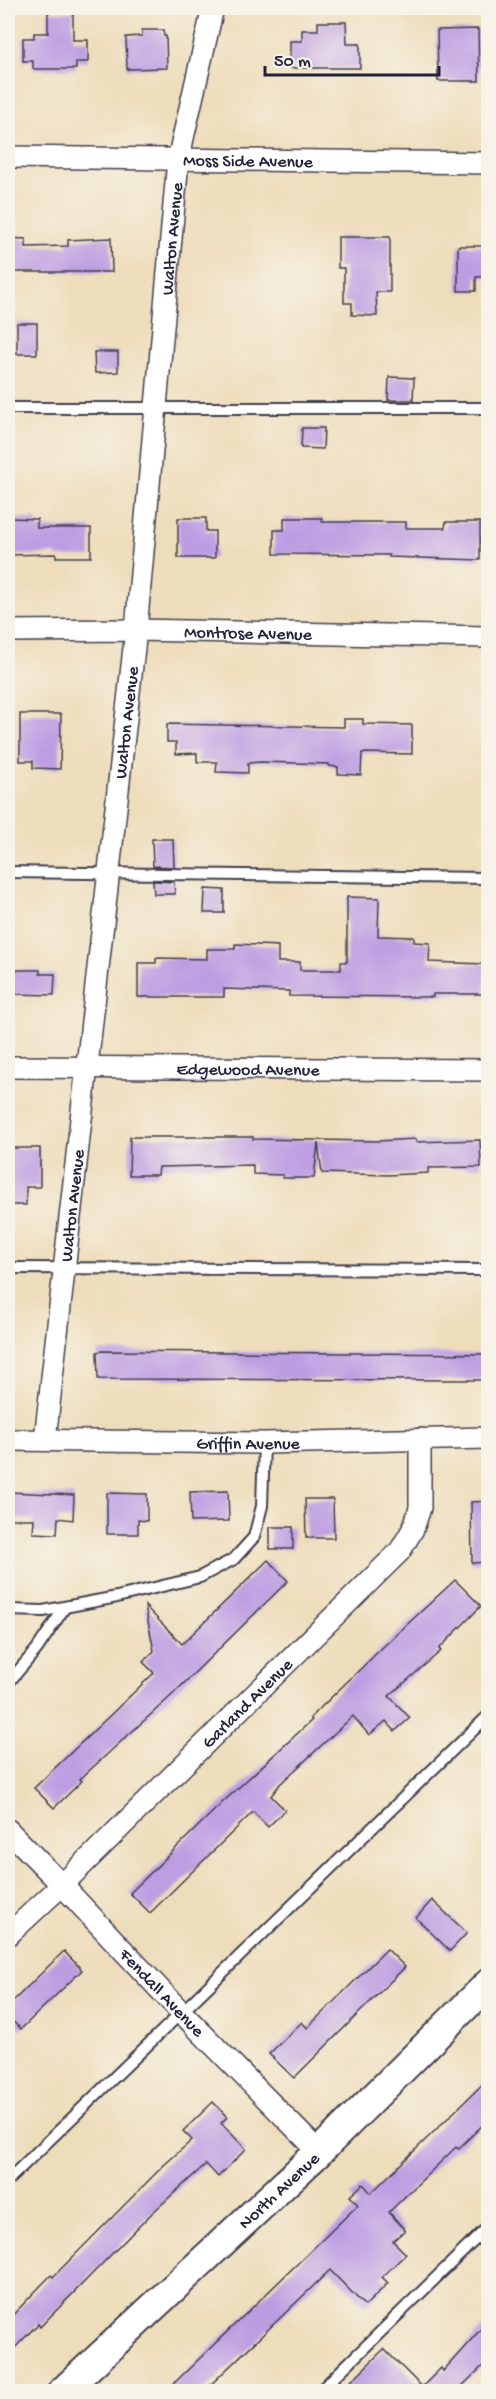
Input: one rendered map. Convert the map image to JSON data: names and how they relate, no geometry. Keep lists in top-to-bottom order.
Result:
{
  "streets": {
    "street": [
      "Moss Side Avenue",
      "Walton Avenue",
      "Montrose Avenue",
      "Edgewood Avenue",
      "Griffin Avenue",
      "Garland Avenue",
      "Fendall Avenue",
      "North Avenue"
    ]
  },
  "crossings": [
    ["Moss Side Avenue", "Walton Avenue"],
    ["Walton Avenue", "Montrose Avenue"],
    ["Walton Avenue", "Edgewood Avenue"],
    ["Walton Avenue", "Griffin Avenue"],
    ["Griffin Avenue", "Garland Avenue"],
    ["Garland Avenue", "Fendall Avenue"],
    ["Fendall Avenue", "North Avenue"]
  ],
  "scale_bar": "50 m"
}
